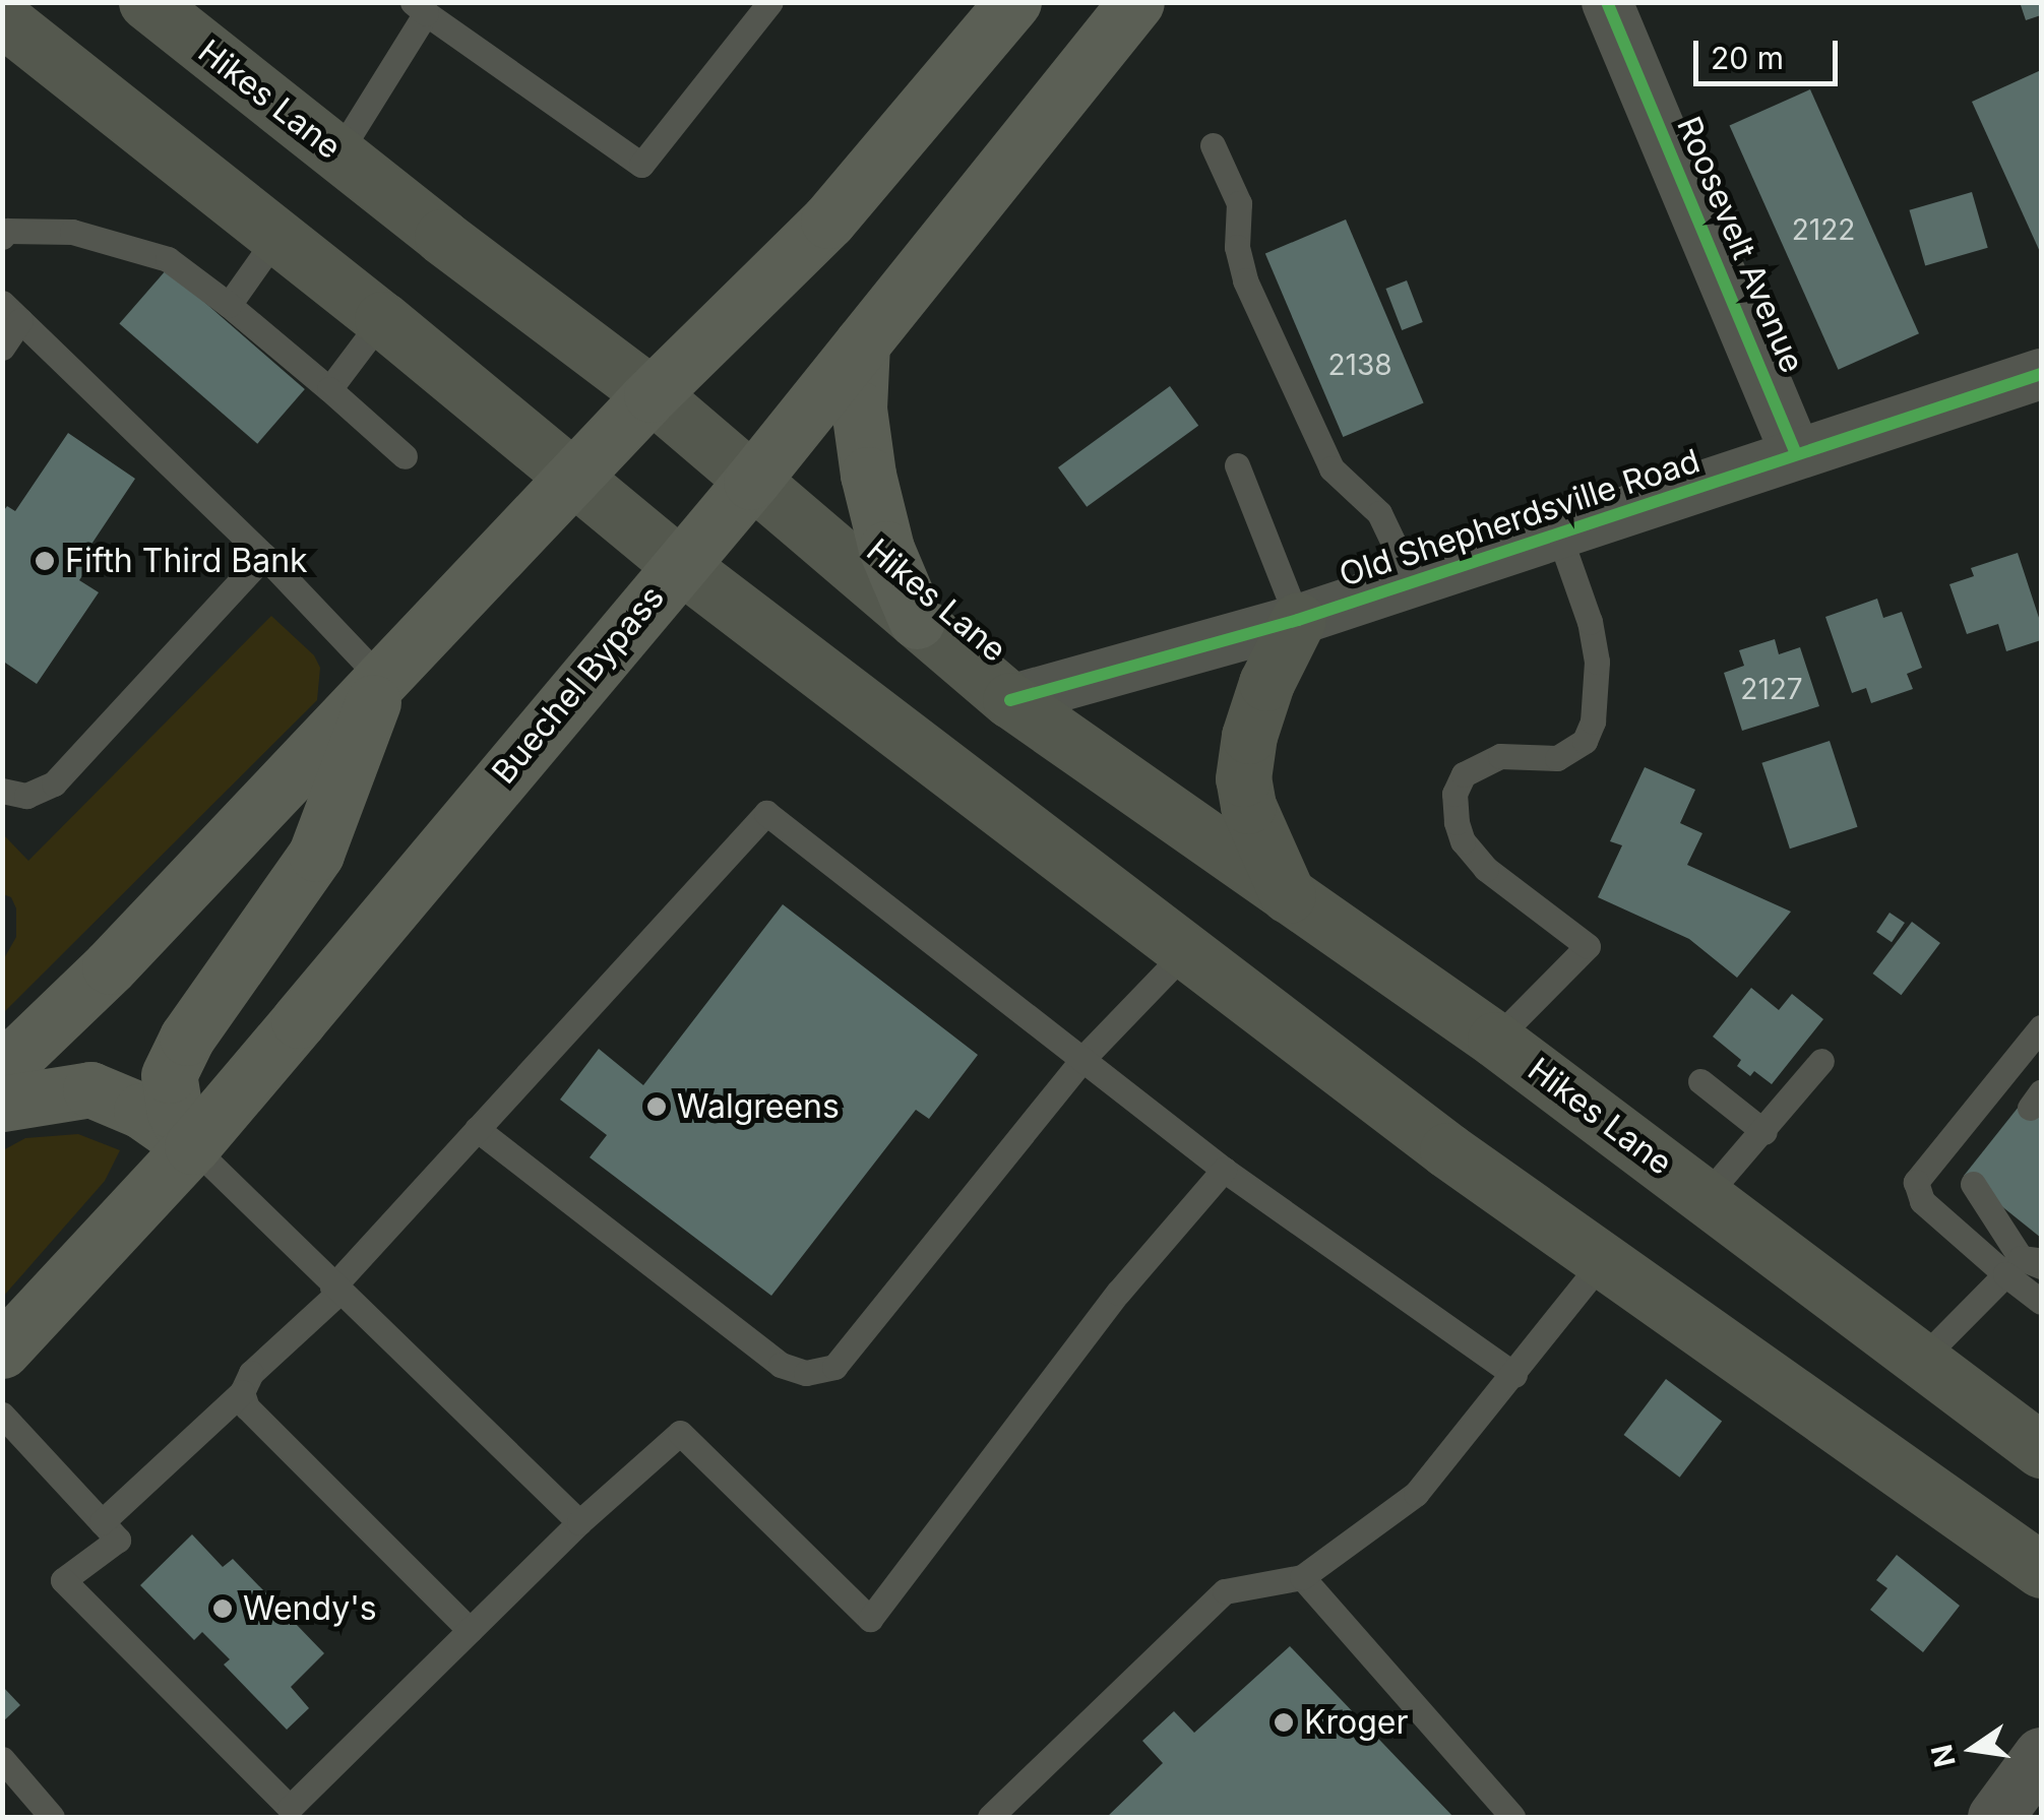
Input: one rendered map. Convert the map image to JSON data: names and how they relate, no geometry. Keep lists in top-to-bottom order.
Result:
{
  "streets": {
    "main road": ["Hikes Lane", "Buechel Bypass"],
    "street": ["Roosevelt Avenue", "Old Shepherdsville Road"]
  },
  "crossings": [
    ["Hikes Lane", "Old Shepherdsville Road"],
    ["Hikes Lane", "Buechel Bypass"],
    ["Roosevelt Avenue", "Old Shepherdsville Road"]
  ],
  "places": [
    "Fifth Third Bank",
    "Walgreens",
    "Wendy's",
    "Kroger"
  ],
  "house_numbers": ["2122", "2138", "2127"],
  "scale_bar": "20 m",
  "north": "left"
}
